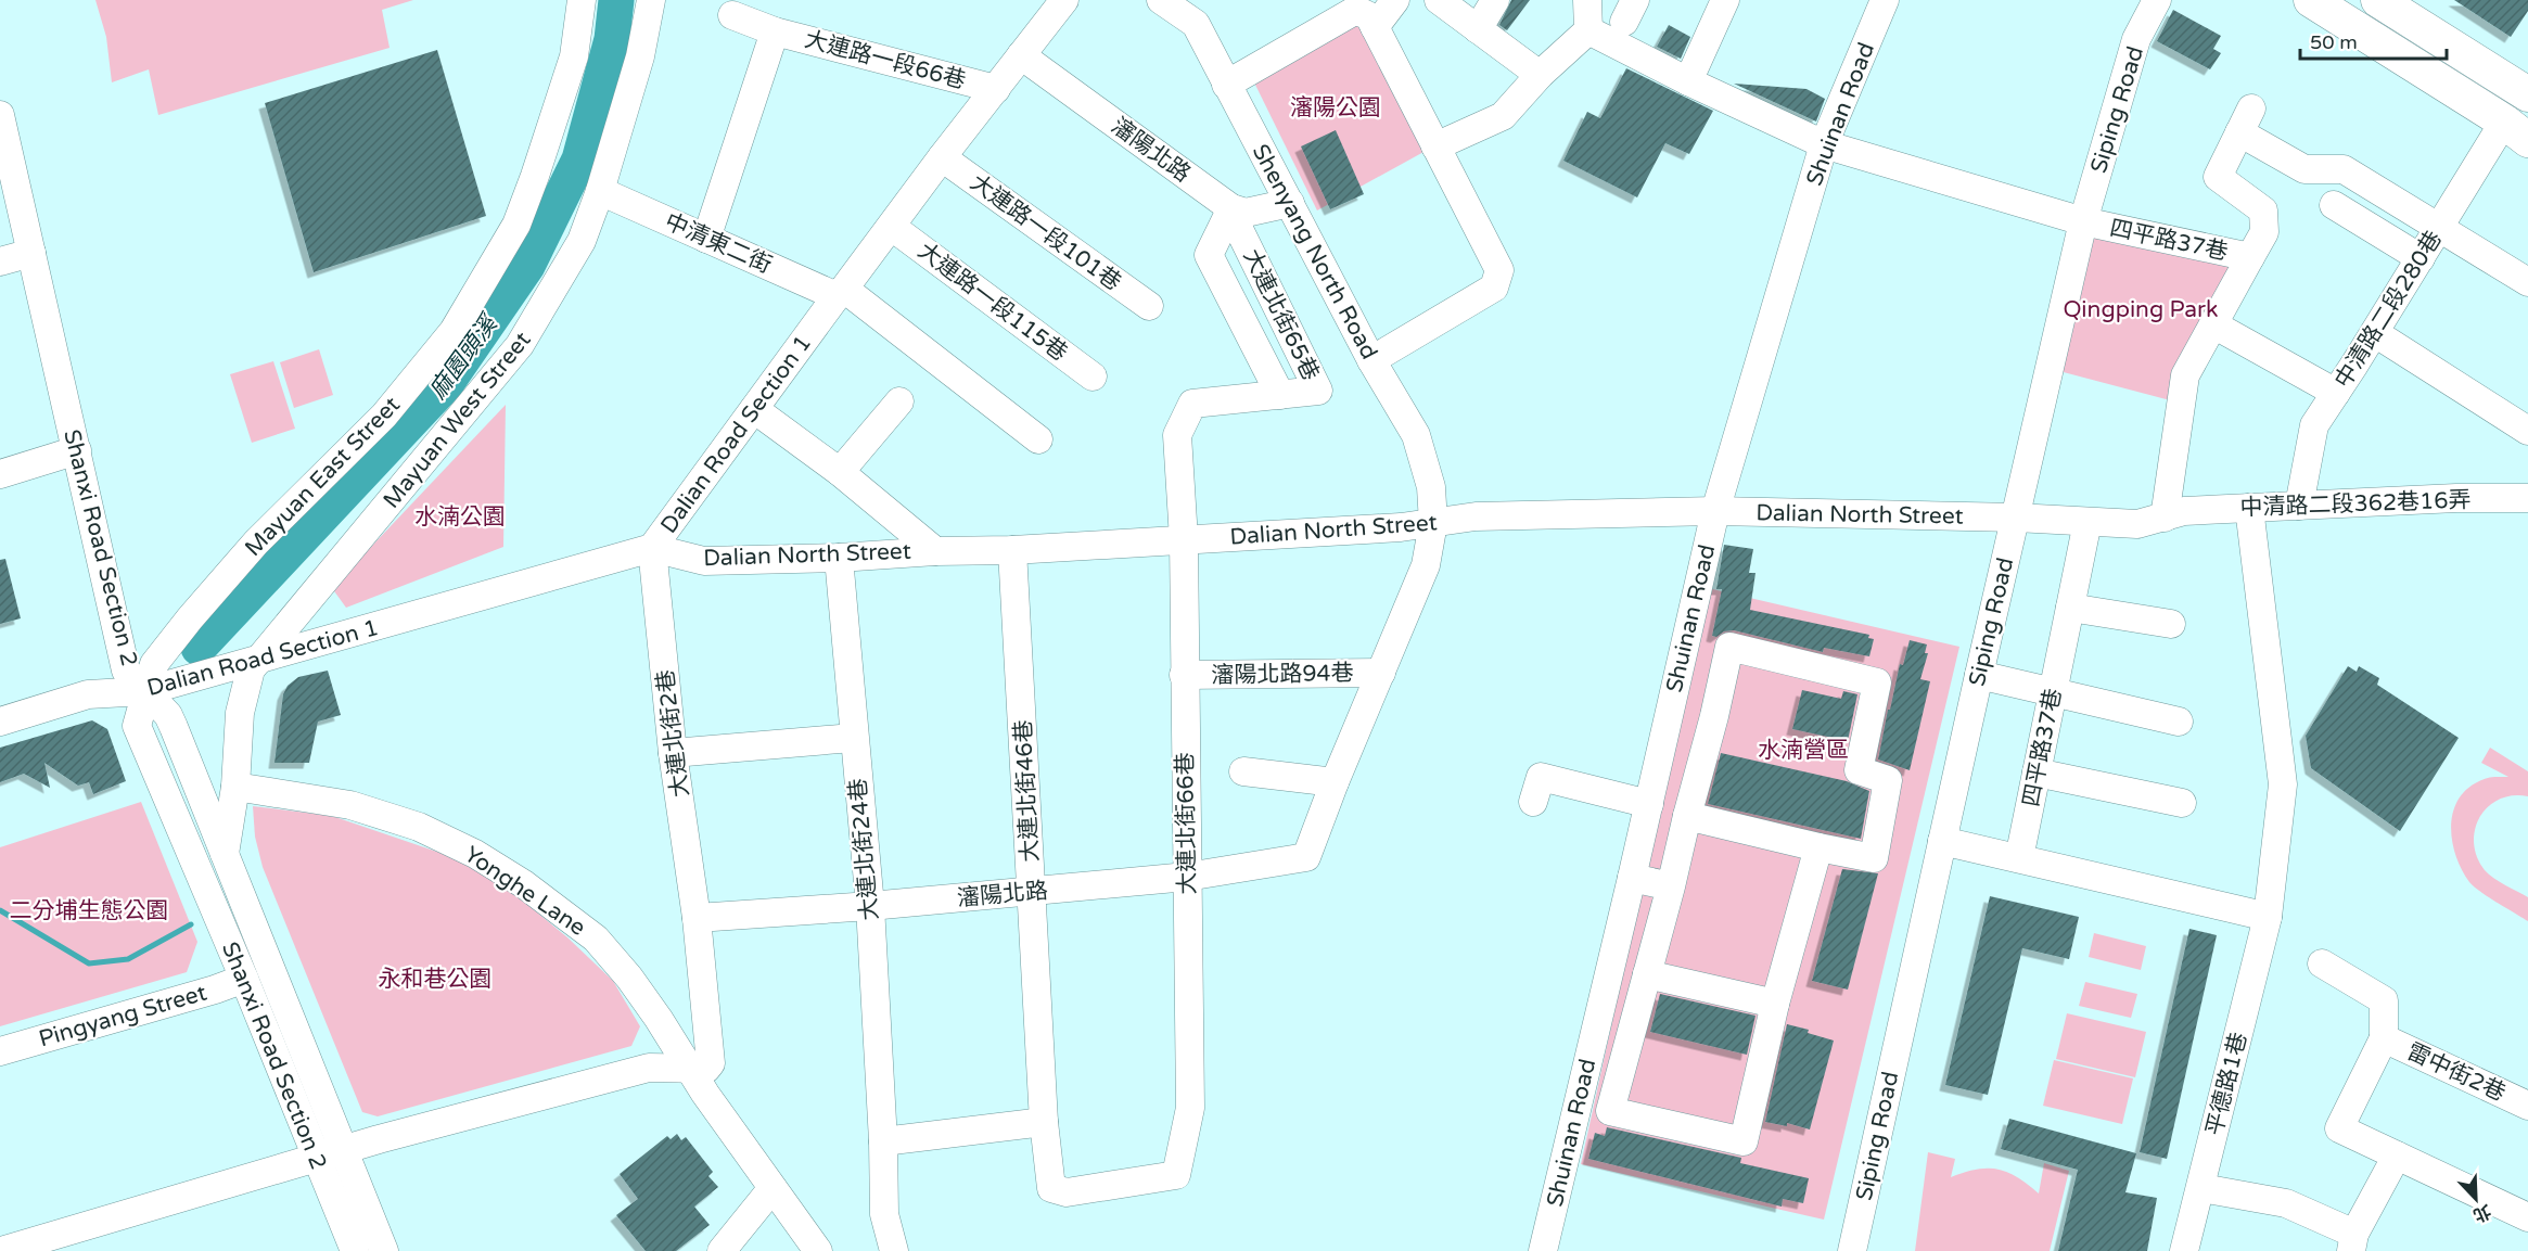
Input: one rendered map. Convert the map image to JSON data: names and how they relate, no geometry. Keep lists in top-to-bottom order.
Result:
{
  "streets": {
    "street": [
      "大連路一段66巷",
      "Siping Road",
      "Shuinan Road",
      "瀋陽北路",
      "大連路一段101巷",
      "四平路37巷",
      "中清東二街",
      "Shenyang North Road",
      "大連路一段115巷",
      "中清路二段280巷",
      "大連北街65巷",
      "Mayuan West Street",
      "Dalian Road Section 1",
      "Mayuan East Street",
      "中清路二段362巷16弄",
      "Dalian North Street",
      "Shanxi Road Section 2",
      "瀋陽北路94巷",
      "大連北街2巷",
      "大連北街46巷",
      "大連北街66巷",
      "大連北街24巷",
      "Yonghe Lane",
      "Pingyang Street",
      "雷中街2巷",
      "平德路1巷"
    ]
  },
  "crossings": [
    ["大連路一段66巷", "中清東二街"],
    ["大連路一段66巷", "Dalian Road Section 1"],
    ["Siping Road", "四平路37巷"],
    ["Siping Road", "Dalian North Street"],
    ["Shuinan Road", "四平路37巷"],
    ["Shuinan Road", "Dalian North Street"],
    ["瀋陽北路", "Shenyang North Road"],
    ["瀋陽北路", "大連北街65巷"],
    ["瀋陽北路", "Dalian Road Section 1"],
    ["瀋陽北路", "大連北街2巷"],
    ["瀋陽北路", "大連北街46巷"],
    ["瀋陽北路", "大連北街66巷"],
    ["瀋陽北路", "大連北街24巷"],
    ["大連路一段101巷", "Dalian Road Section 1"],
    ["四平路37巷", "中清路二段362巷16弄"],
    ["中清東二街", "Mayuan West Street"],
    ["中清東二街", "Dalian Road Section 1"],
    ["Shenyang North Road", "Dalian North Street"],
    ["Shenyang North Road", "瀋陽北路94巷"],
    ["大連路一段115巷", "Dalian Road Section 1"],
    ["中清路二段280巷", "中清路二段362巷16弄"],
    ["大連北街65巷", "Dalian North Street"],
    ["大連北街65巷", "大連北街66巷"],
    ["Mayuan West Street", "Dalian Road Section 1"],
    ["Dalian Road Section 1", "Mayuan East Street"],
    ["Dalian Road Section 1", "Dalian North Street"],
    ["Dalian Road Section 1", "Shanxi Road Section 2"],
    ["Dalian Road Section 1", "大連北街2巷"],
    ["Mayuan East Street", "Shanxi Road Section 2"],
    ["中清路二段362巷16弄", "平德路1巷"],
    ["Dalian North Street", "大連北街2巷"],
    ["Dalian North Street", "大連北街46巷"],
    ["Dalian North Street", "大連北街66巷"],
    ["Dalian North Street", "大連北街24巷"],
    ["Shanxi Road Section 2", "Pingyang Street"],
    ["瀋陽北路94巷", "大連北街66巷"],
    ["大連北街2巷", "Yonghe Lane"],
    ["大連北街46巷", "大連北街66巷"]
  ],
  "water": ["麻園頭溪"],
  "parks": [
    "瀋陽公園",
    "Qingping Park",
    "水湳公園",
    "水湳營區",
    "二分埔生態公園",
    "永和巷公園"
  ],
  "scale_bar": "50 m",
  "north": "bottom right"
}
